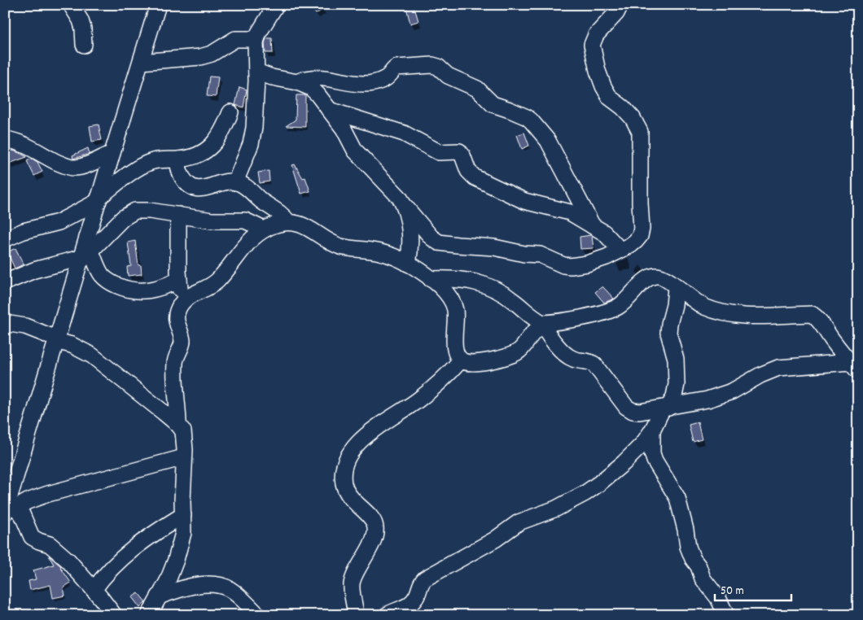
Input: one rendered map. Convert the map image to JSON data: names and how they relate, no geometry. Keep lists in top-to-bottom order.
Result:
{
  "scale_bar": "50 m"
}
